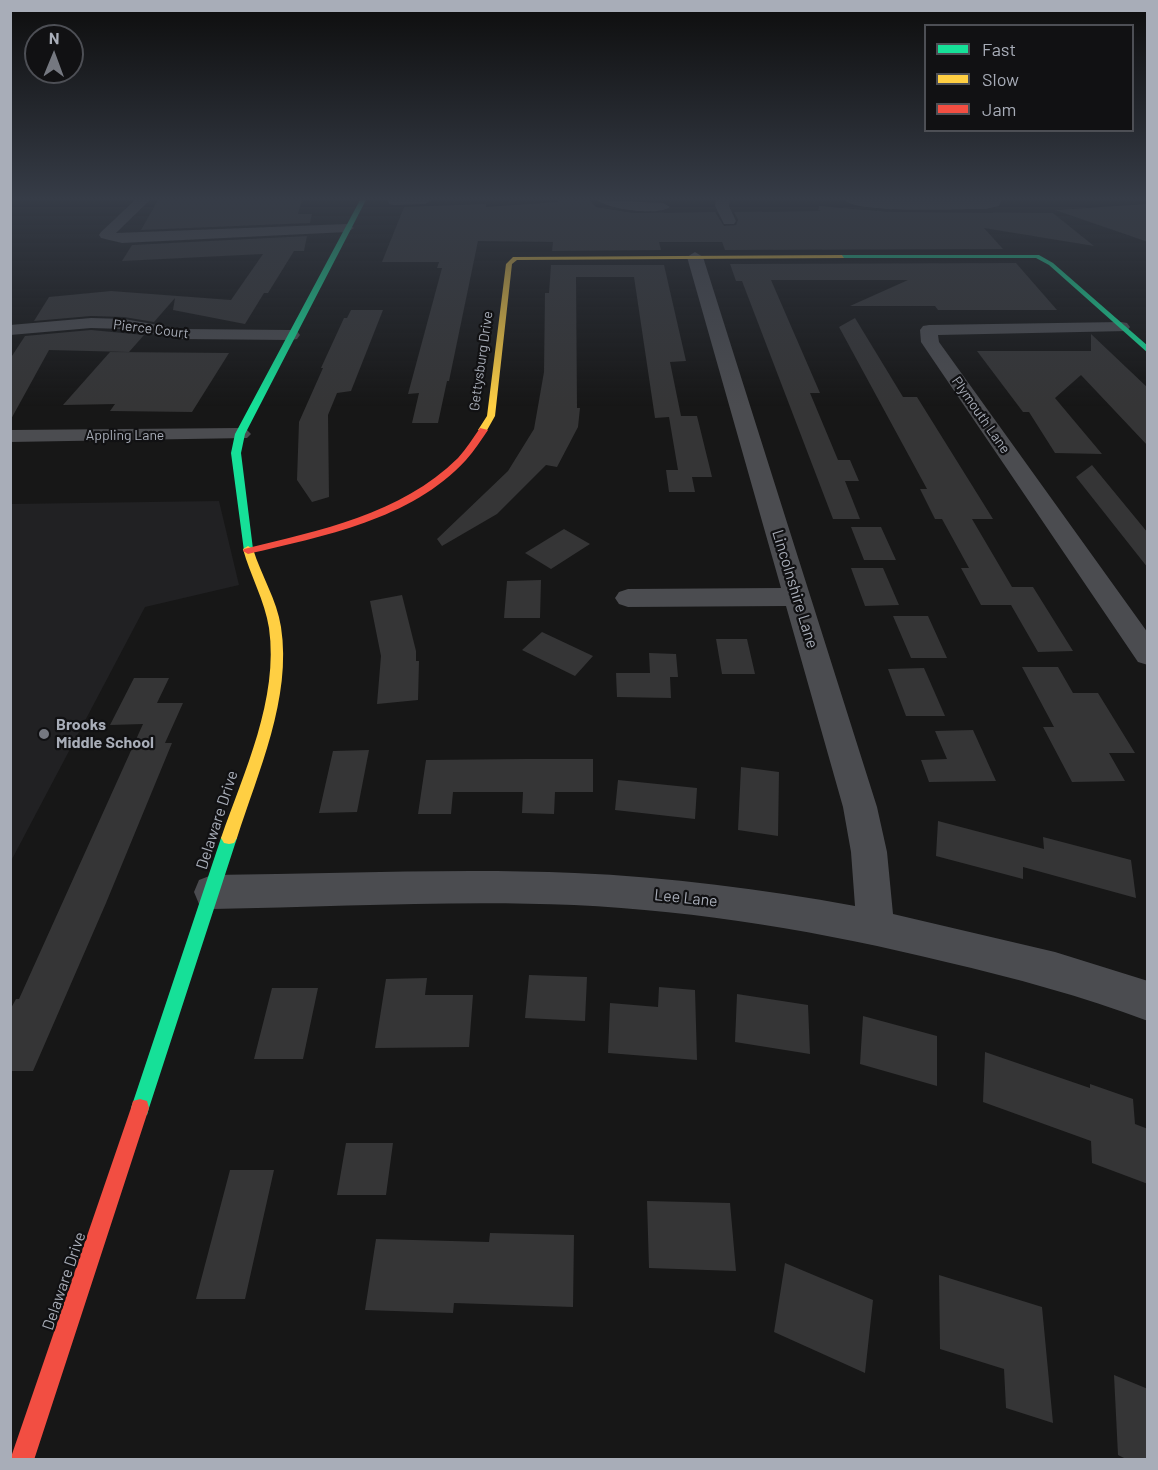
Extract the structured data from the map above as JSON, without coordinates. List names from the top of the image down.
{
  "streets": {
    "street": [
      "Pierce Court",
      "Gettysburg Drive",
      "Plymouth Lane",
      "Appling Lane",
      "Lincolnshire Lane",
      "Delaware Drive",
      "Lee Lane"
    ]
  },
  "crossings": [
    ["Pierce Court", "Delaware Drive"],
    ["Gettysburg Drive", "Plymouth Lane"],
    ["Gettysburg Drive", "Delaware Drive"],
    ["Appling Lane", "Delaware Drive"],
    ["Lincolnshire Lane", "Lee Lane"],
    ["Delaware Drive", "Lee Lane"]
  ],
  "places": ["Brooks Middle School"],
  "legend": ["Fast", "Slow", "Jam"],
  "north": "top"
}
